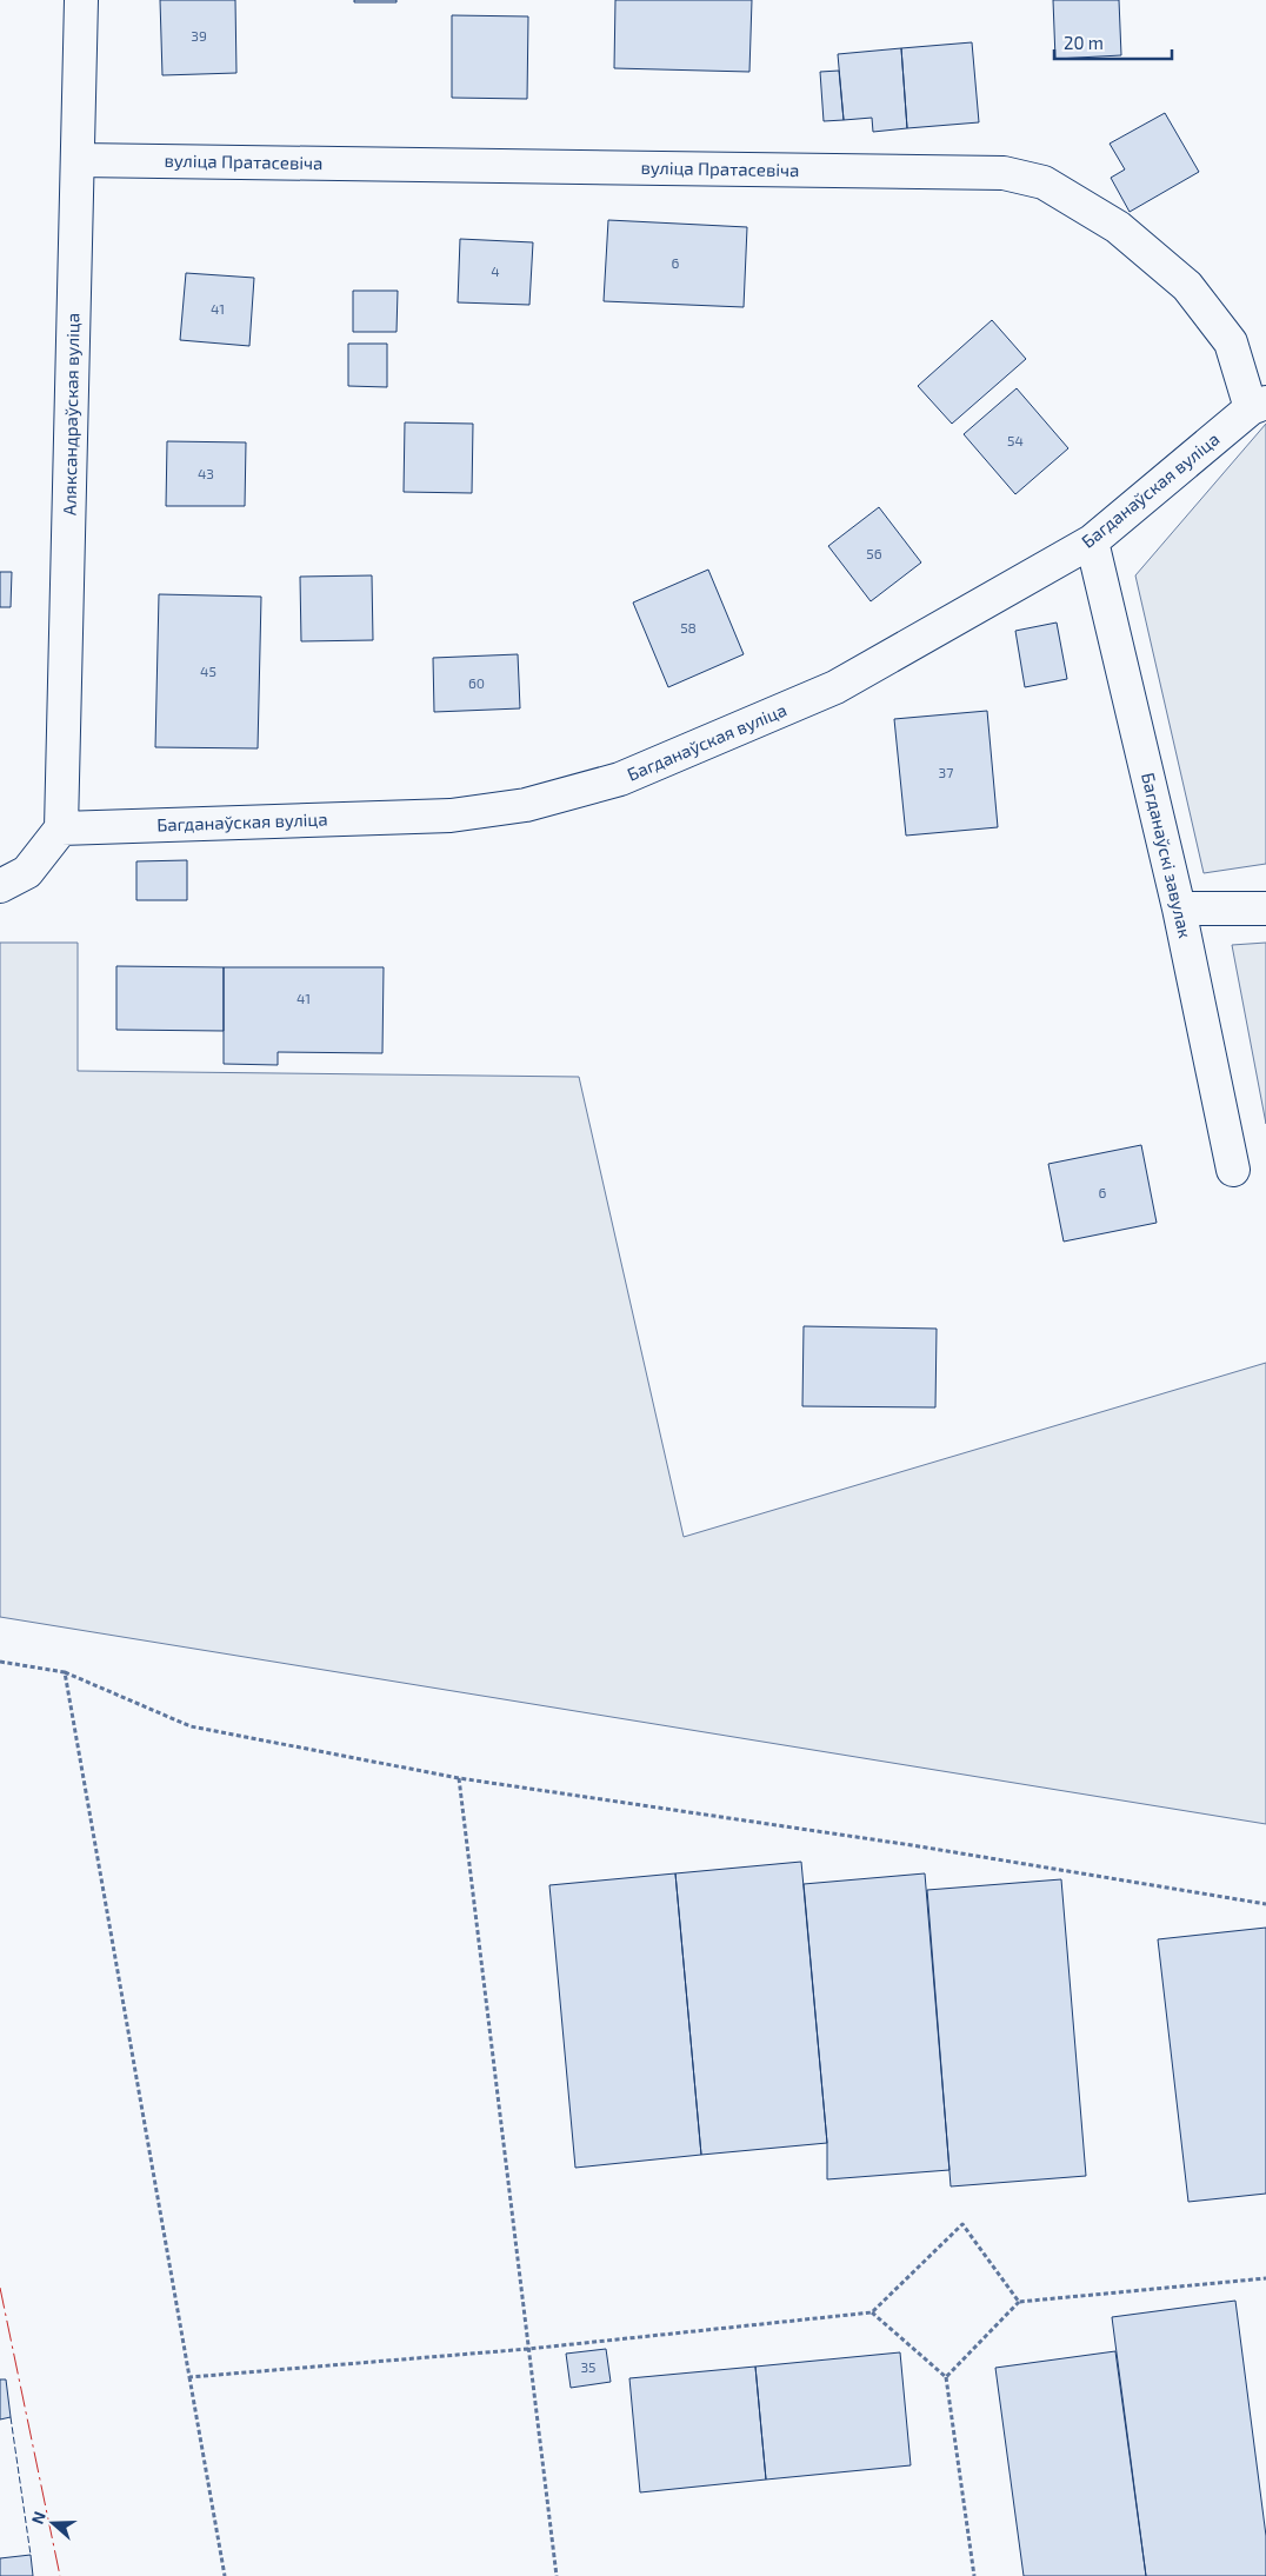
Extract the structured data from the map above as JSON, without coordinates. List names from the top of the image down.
{
  "streets": {
    "street": [
      "вуліца Пратасевіча",
      "Аляксандраўская вуліца",
      "Багданаўская вуліца",
      "Багданаўскі завулак"
    ]
  },
  "crossings": [
    ["вуліца Пратасевіча", "Аляксандраўская вуліца"],
    ["вуліца Пратасевіча", "Багданаўская вуліца"],
    ["Аляксандраўская вуліца", "Багданаўская вуліца"],
    ["Багданаўская вуліца", "Багданаўскі завулак"]
  ],
  "house_numbers": [
    "39",
    "6",
    "4",
    "41",
    "54",
    "43",
    "56",
    "58",
    "45",
    "60",
    "37",
    "41",
    "6",
    "35"
  ],
  "scale_bar": "20 m",
  "north": "left"
}
